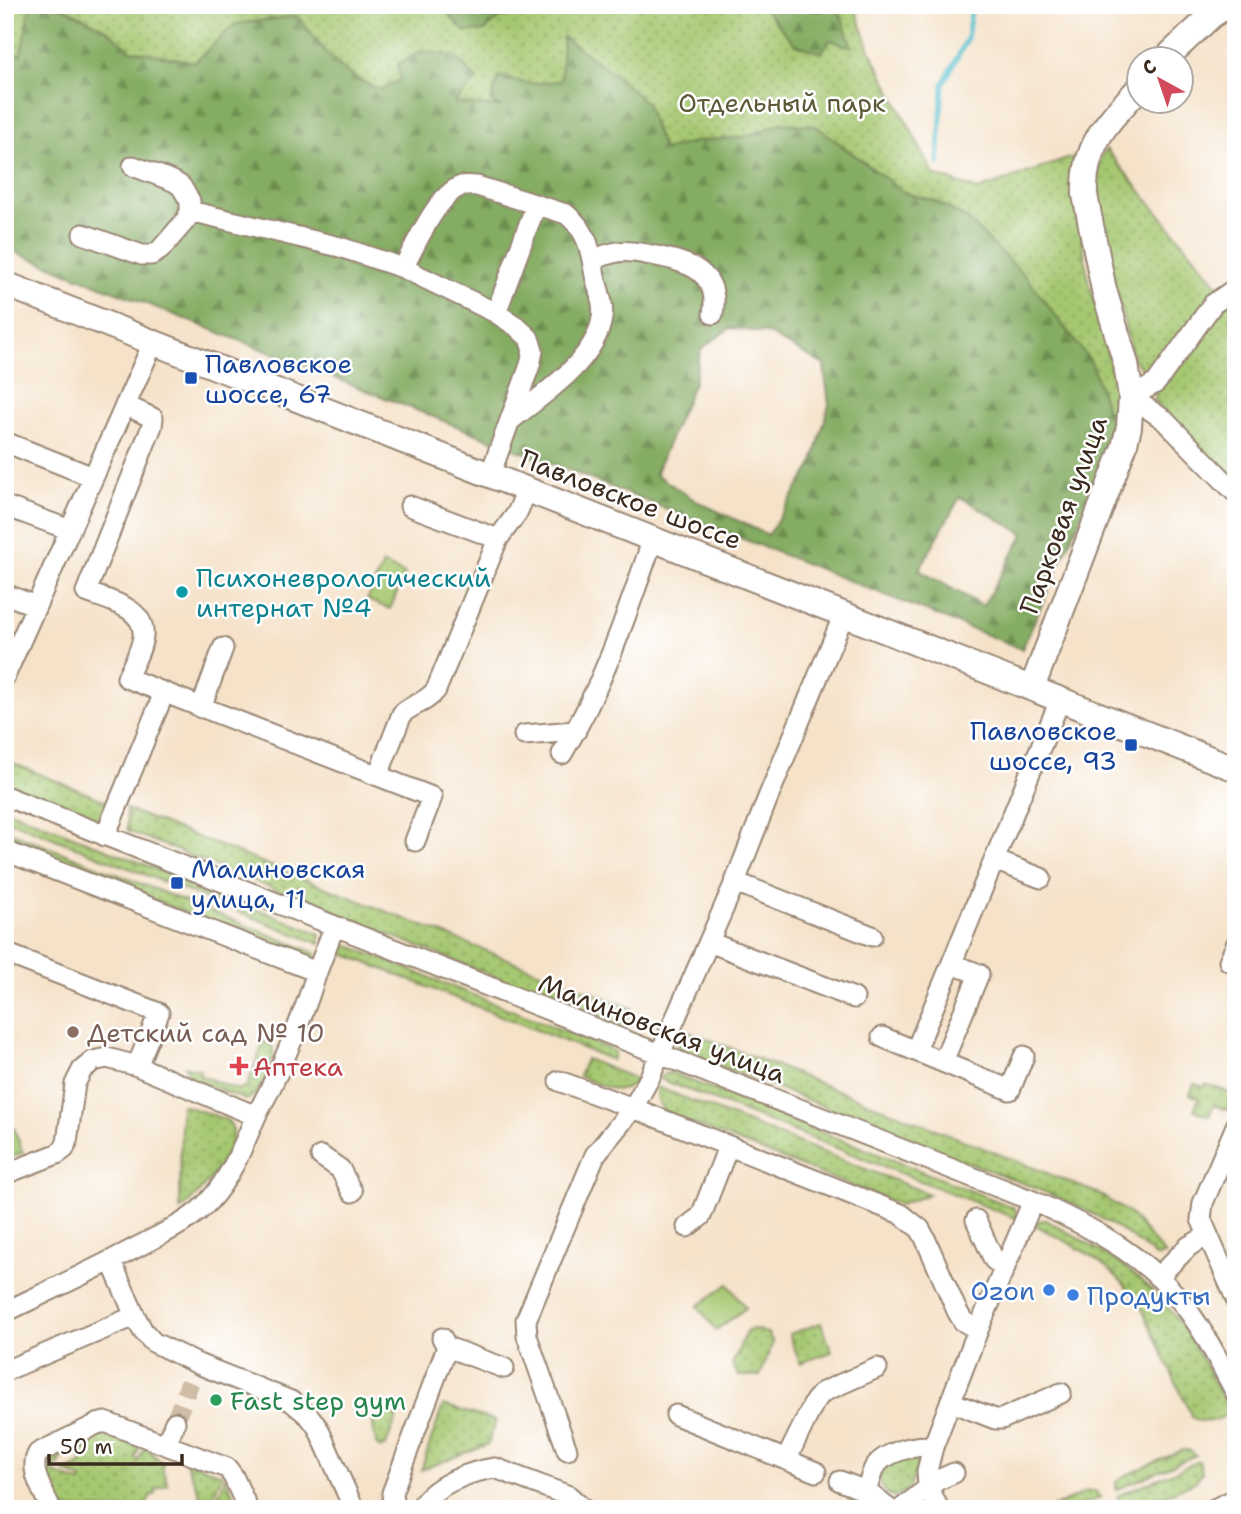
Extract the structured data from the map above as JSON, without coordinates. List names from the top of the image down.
{
  "streets": {
    "main road": ["Павловское шоссе", "Парковая улица"],
    "street": ["Малиновская улица"]
  },
  "crossings": [
    ["Павловское шоссе", "Парковая улица"]
  ],
  "parks": ["Отдельный парк"],
  "places": {
    "transit": ["Павловское шоссе, 67", "Павловское шоссе, 93", "Малиновская улица, 11"],
    "other": [
      "Психоневрологический интернат №4",
      "Детский сад № 10",
      "Ozon",
      "Продукты",
      "Fast step gym"
    ],
    "health": ["Аптека"]
  },
  "scale_bar": "50 m",
  "north": "top left"
}
